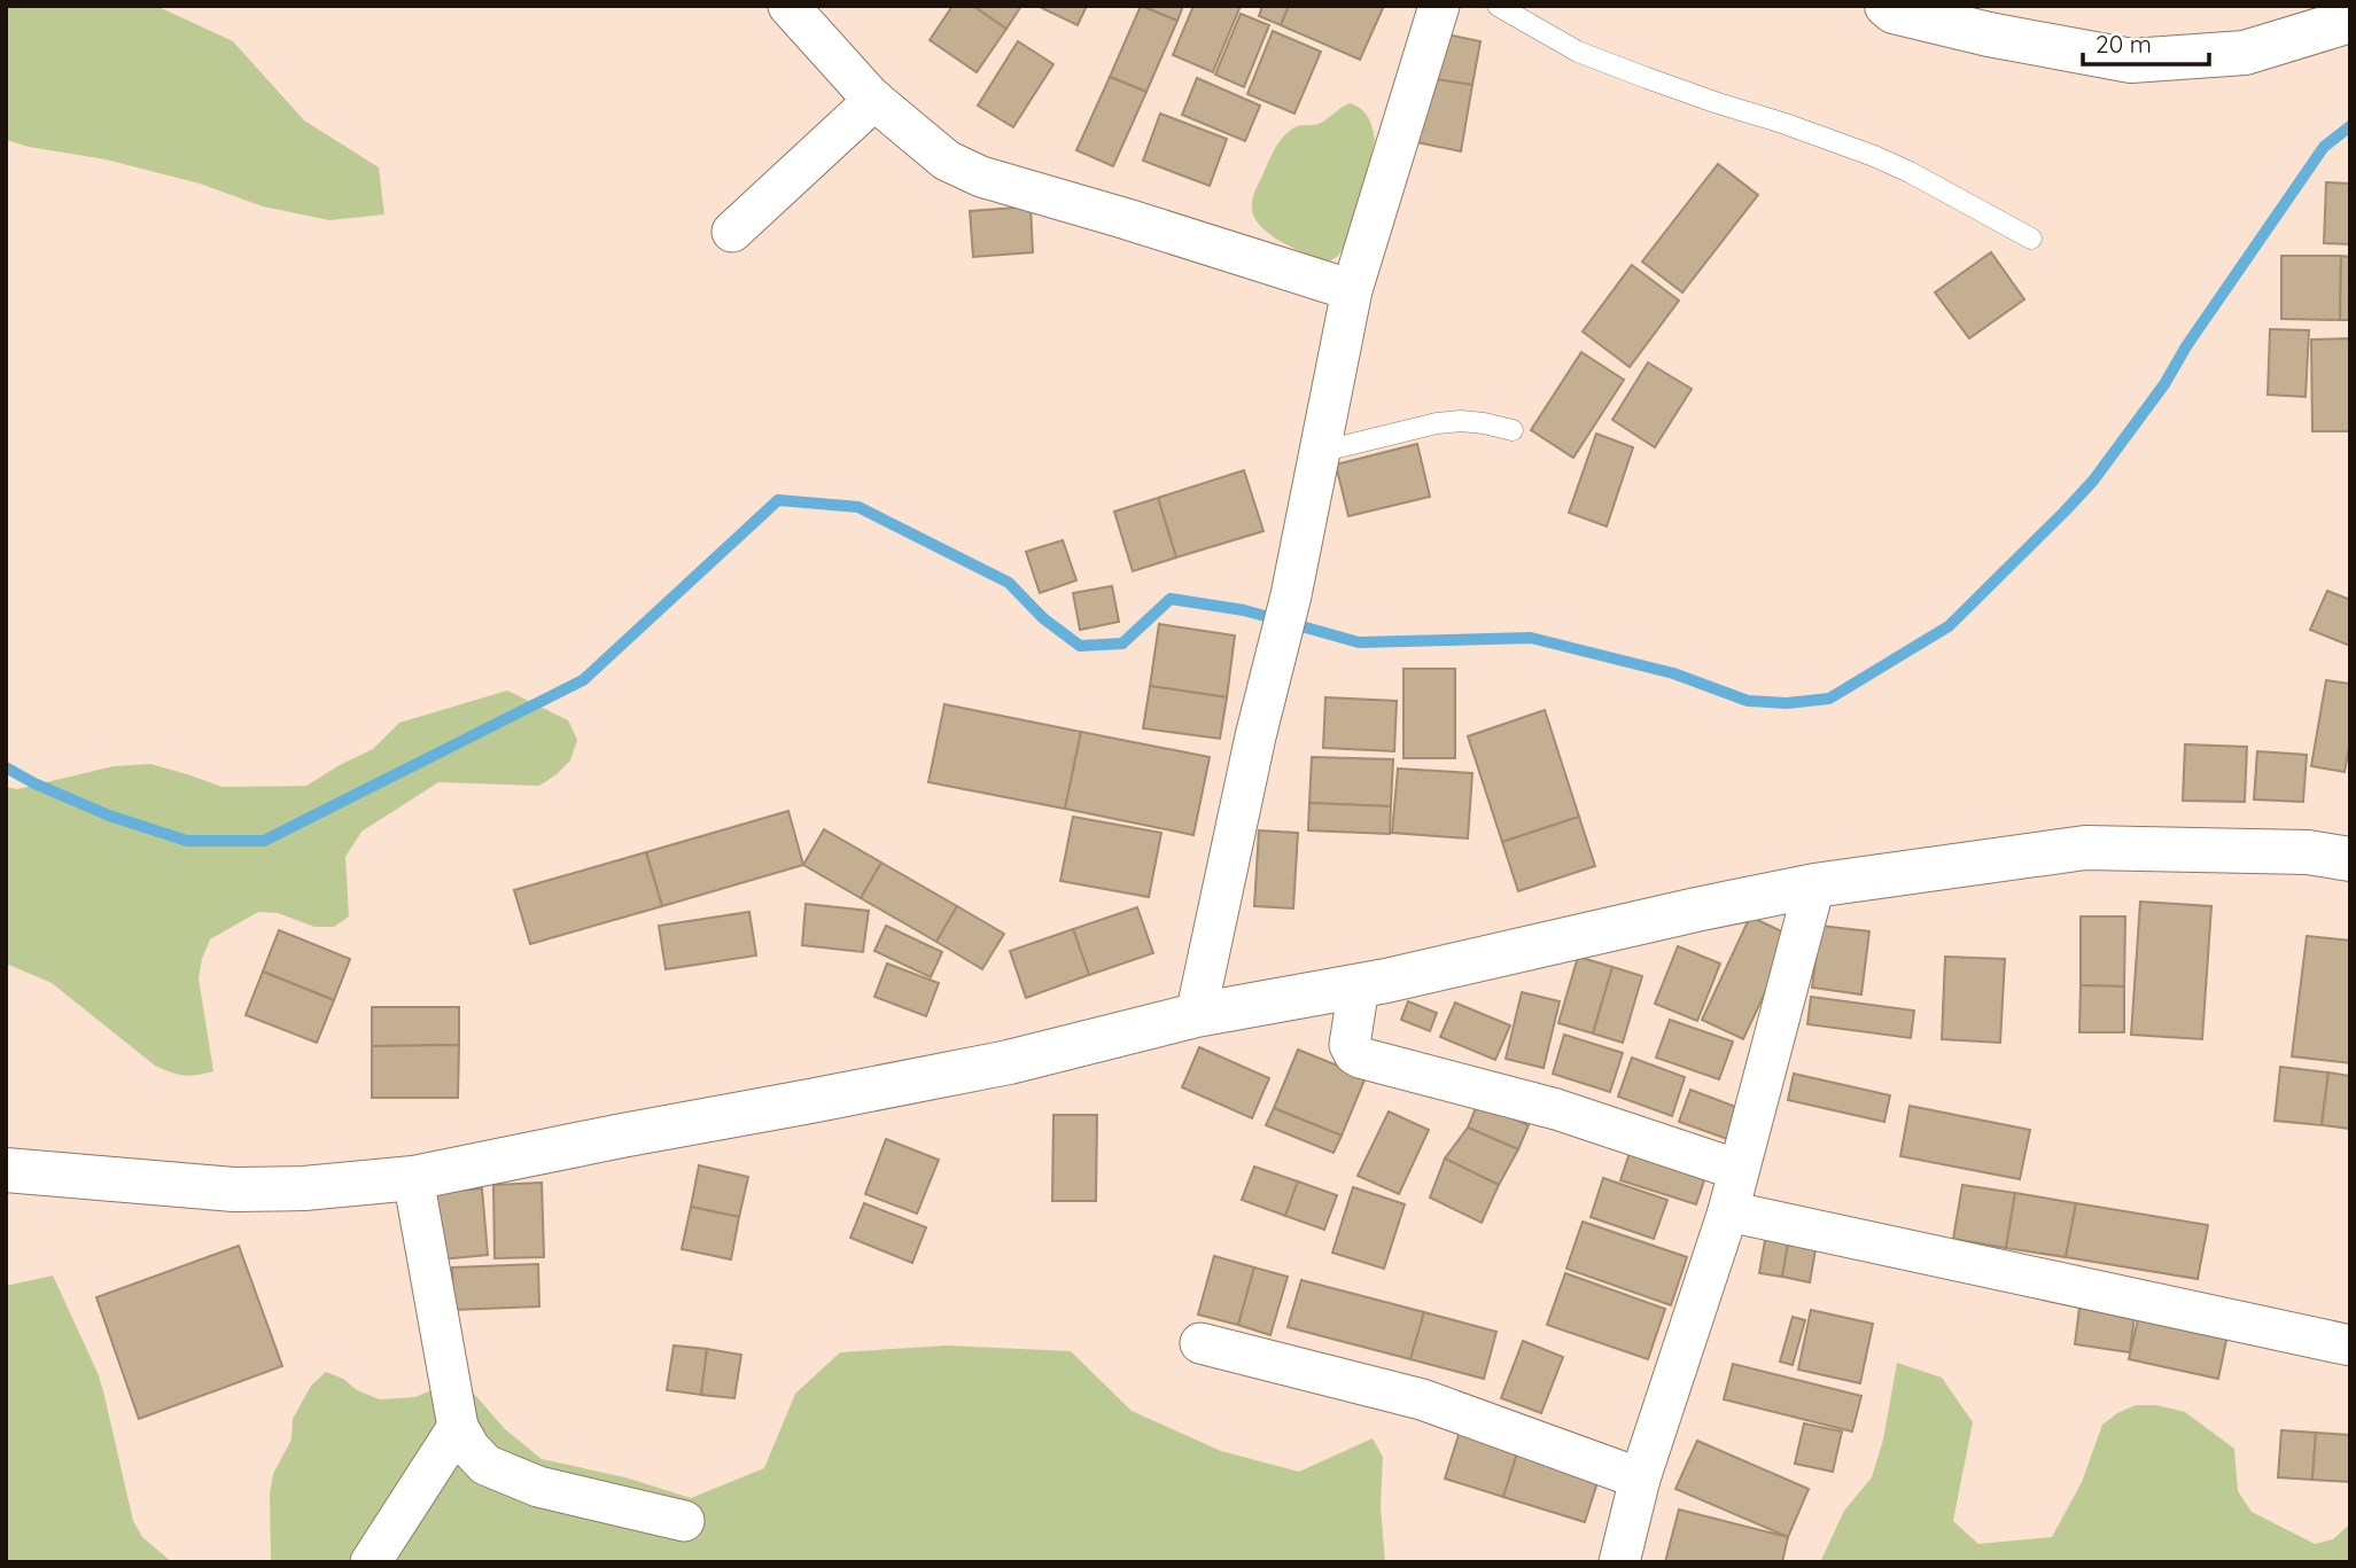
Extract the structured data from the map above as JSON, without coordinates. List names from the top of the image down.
{
  "scale_bar": "20 m"
}
